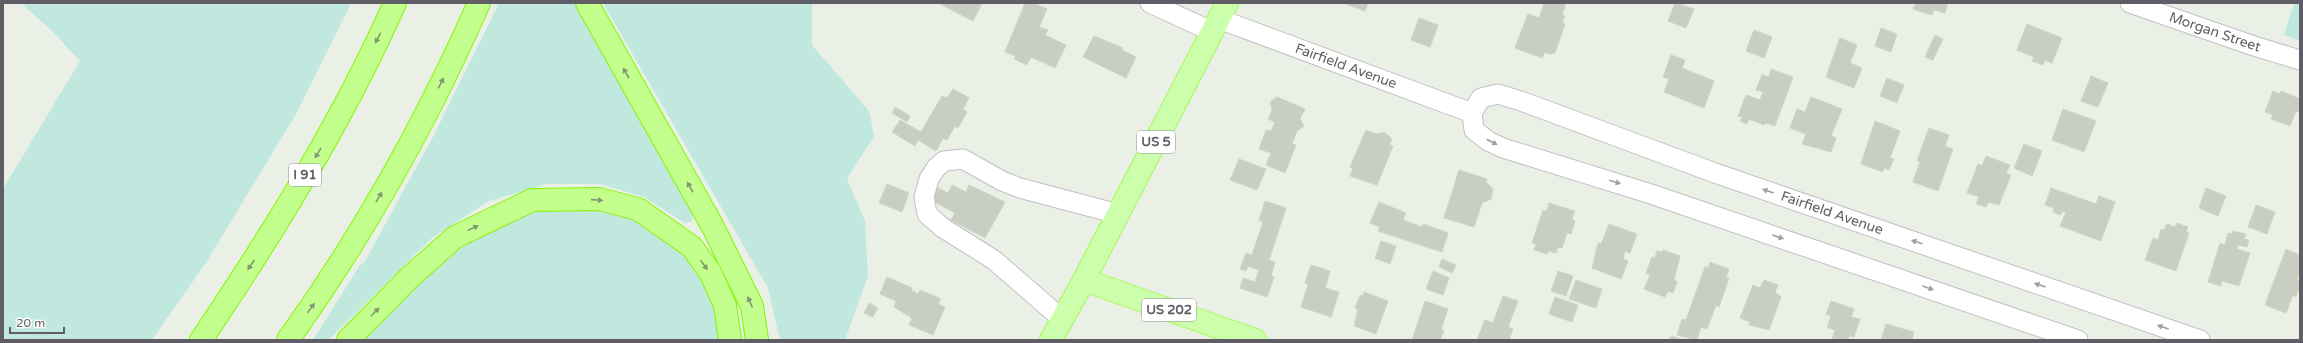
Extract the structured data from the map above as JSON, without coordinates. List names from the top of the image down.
{
  "streets": {
    "highway": ["I 91"],
    "main road": ["US 5", "US 202"],
    "street": ["Morgan Street", "Fairfield Avenue"]
  },
  "crossings": [
    ["Fairfield Avenue", "US 5"],
    ["US 5", "US 202"]
  ],
  "scale_bar": "20 m"
}
